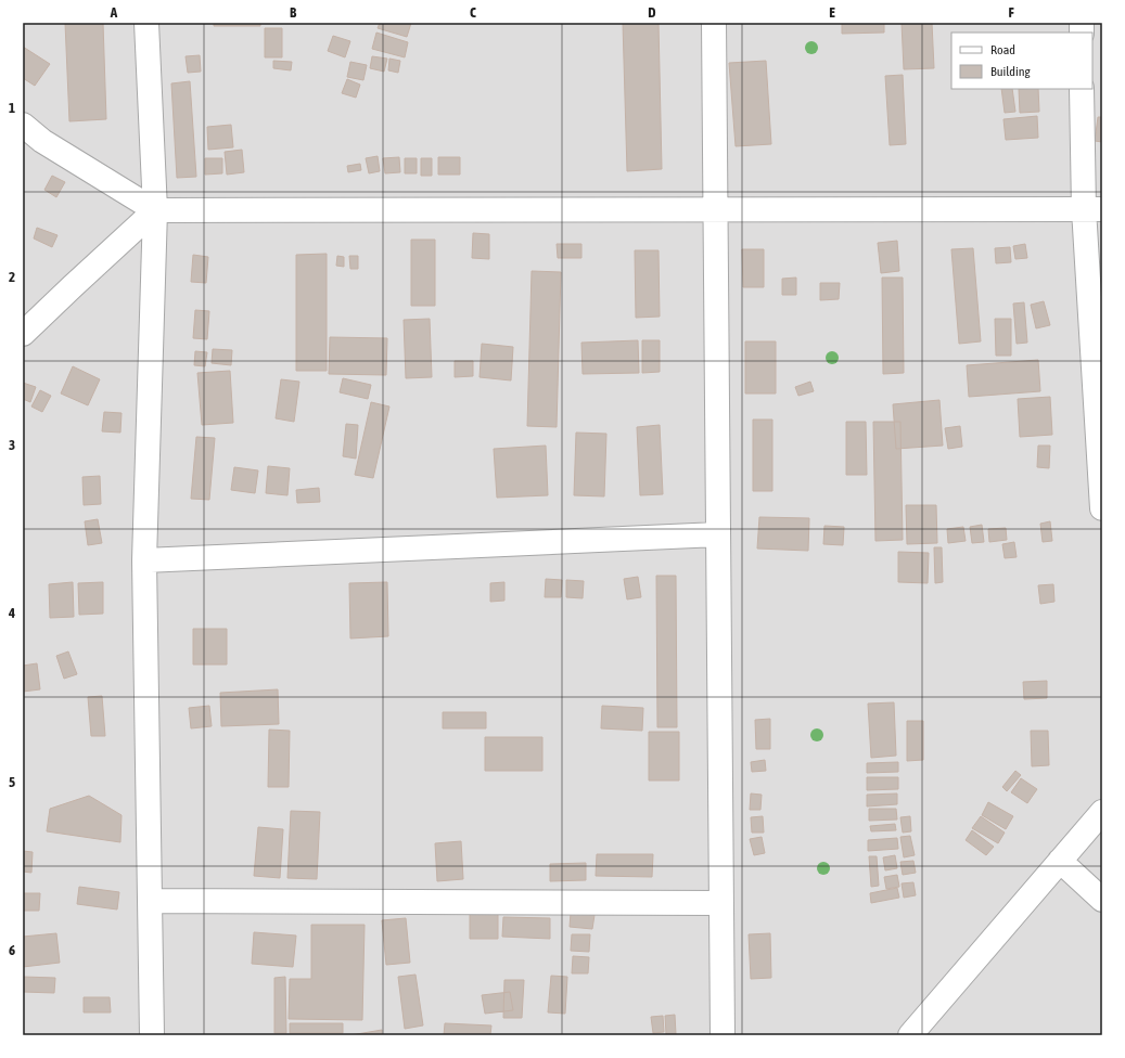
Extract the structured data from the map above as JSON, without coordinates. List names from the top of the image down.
{
  "legend": ["Road", "Building"],
  "grid": {
    "columns": [
      "A",
      "B",
      "C",
      "D",
      "E",
      "F"
    ],
    "rows": [
      "1",
      "2",
      "3",
      "4",
      "5",
      "6"
    ]
  }
}
